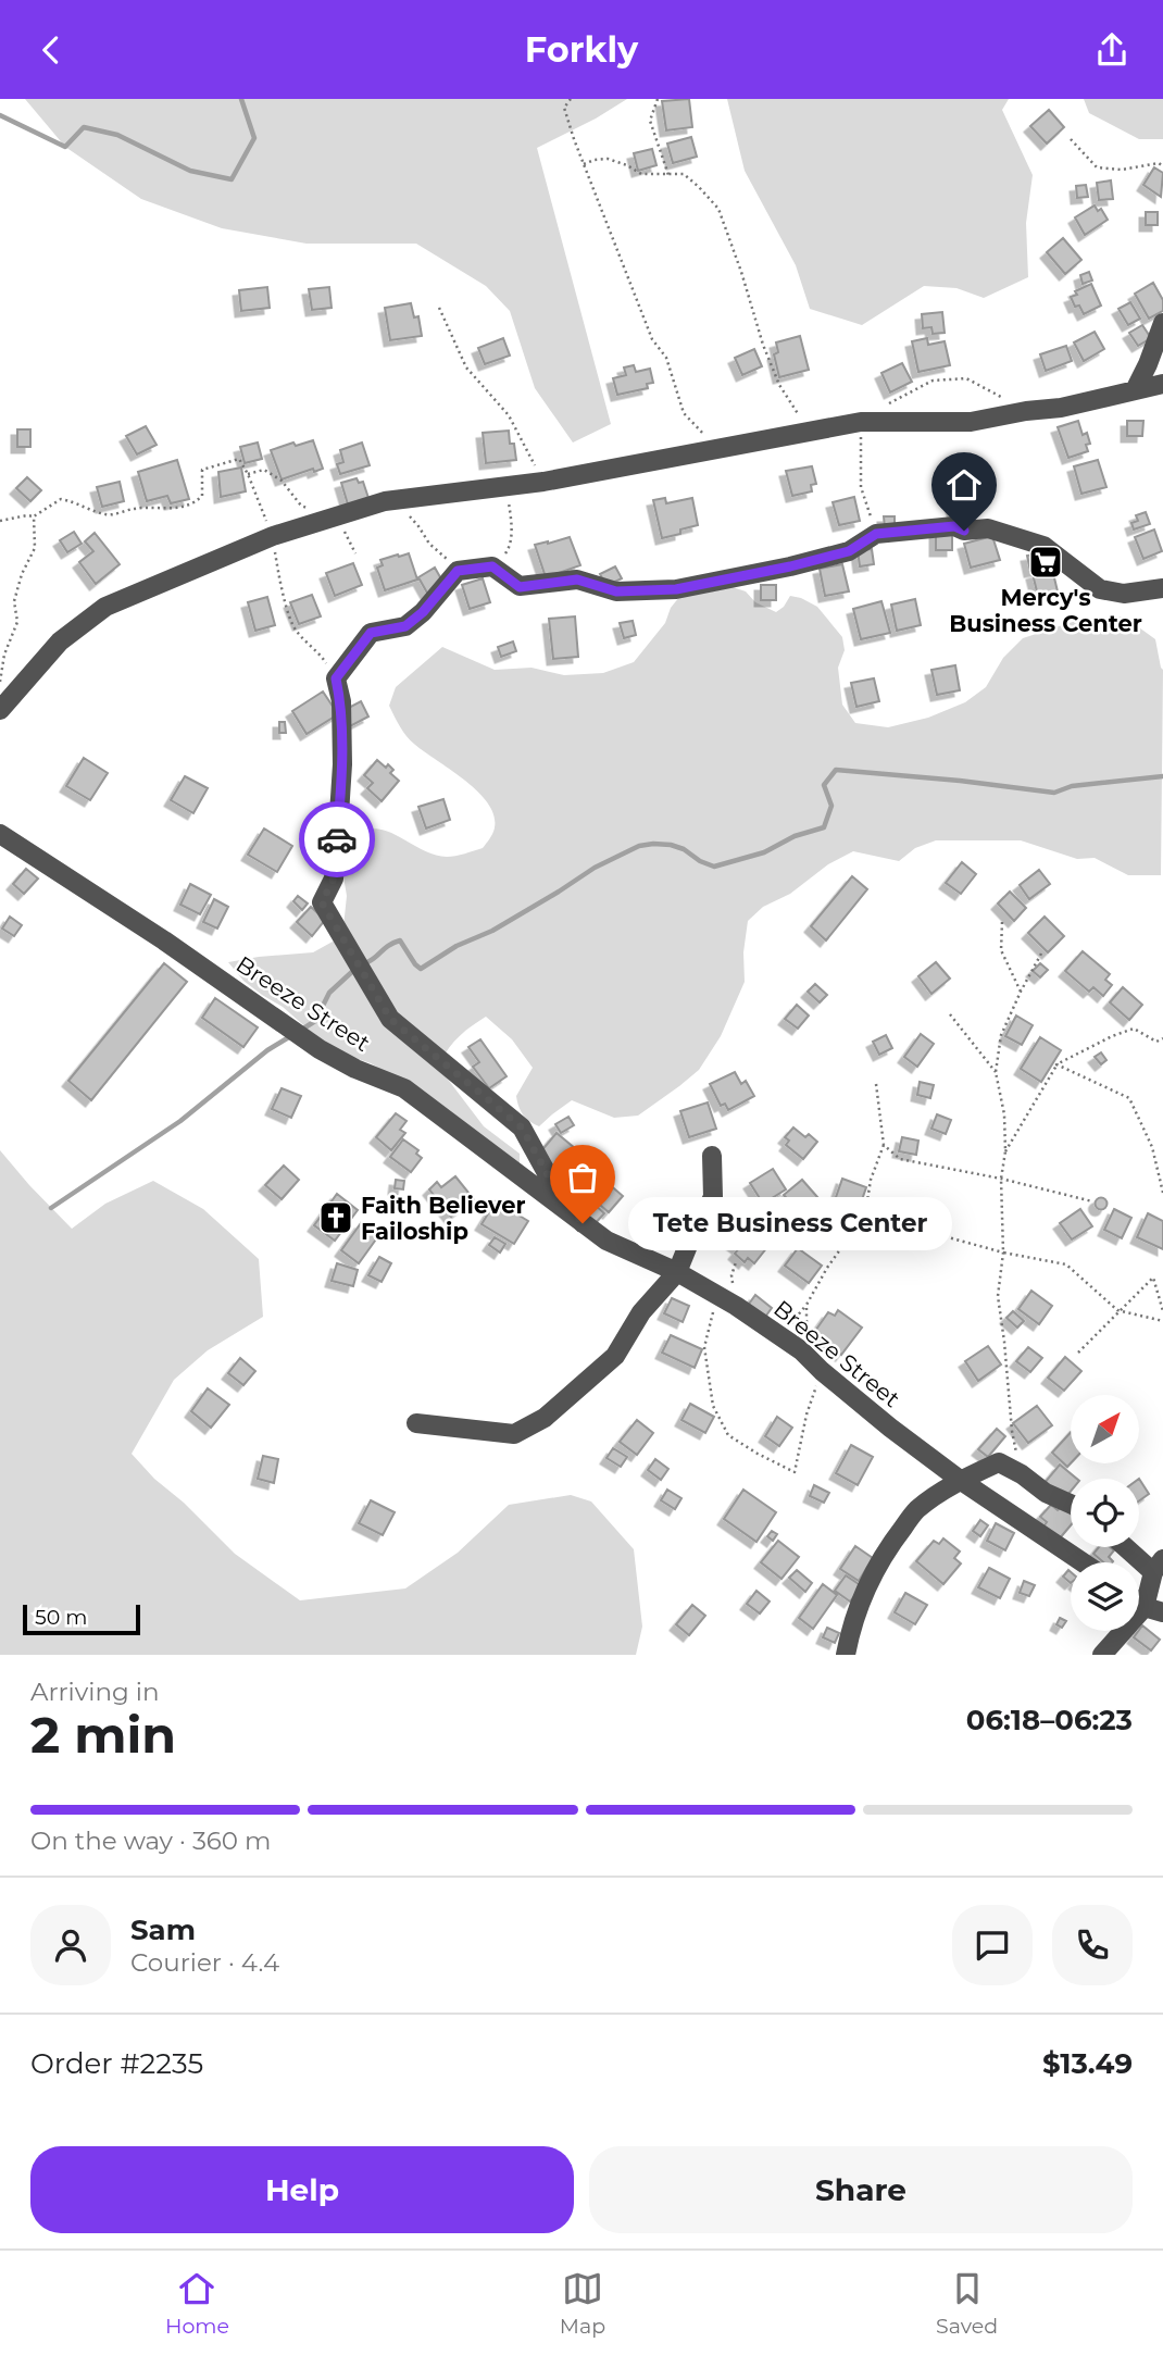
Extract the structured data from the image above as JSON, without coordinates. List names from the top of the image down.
{
  "streets": {
    "street": ["Breeze Street"]
  },
  "places": {
    "supermarket": ["Mercy's Business Center"],
    "church": ["Faith Believer Failoship"],
    "other": ["Tete Business Center"]
  },
  "scale_bar": "50 m",
  "north": "top right",
  "page": {
    "header": "Forkly",
    "bubble": "Tete Business Center",
    "scale": "50 m",
    "heading": ["2 min", "Arriving in", "06:18–06:23"],
    "panel": [
      "Sam",
      "Courier · 4.4",
      "Order #2235",
      "$13.49"
    ],
    "bar": "On the way · 360 m",
    "buttons": ["Help", "Share"],
    "tabs": ["Home", "Map", "Saved"]
  }
}
